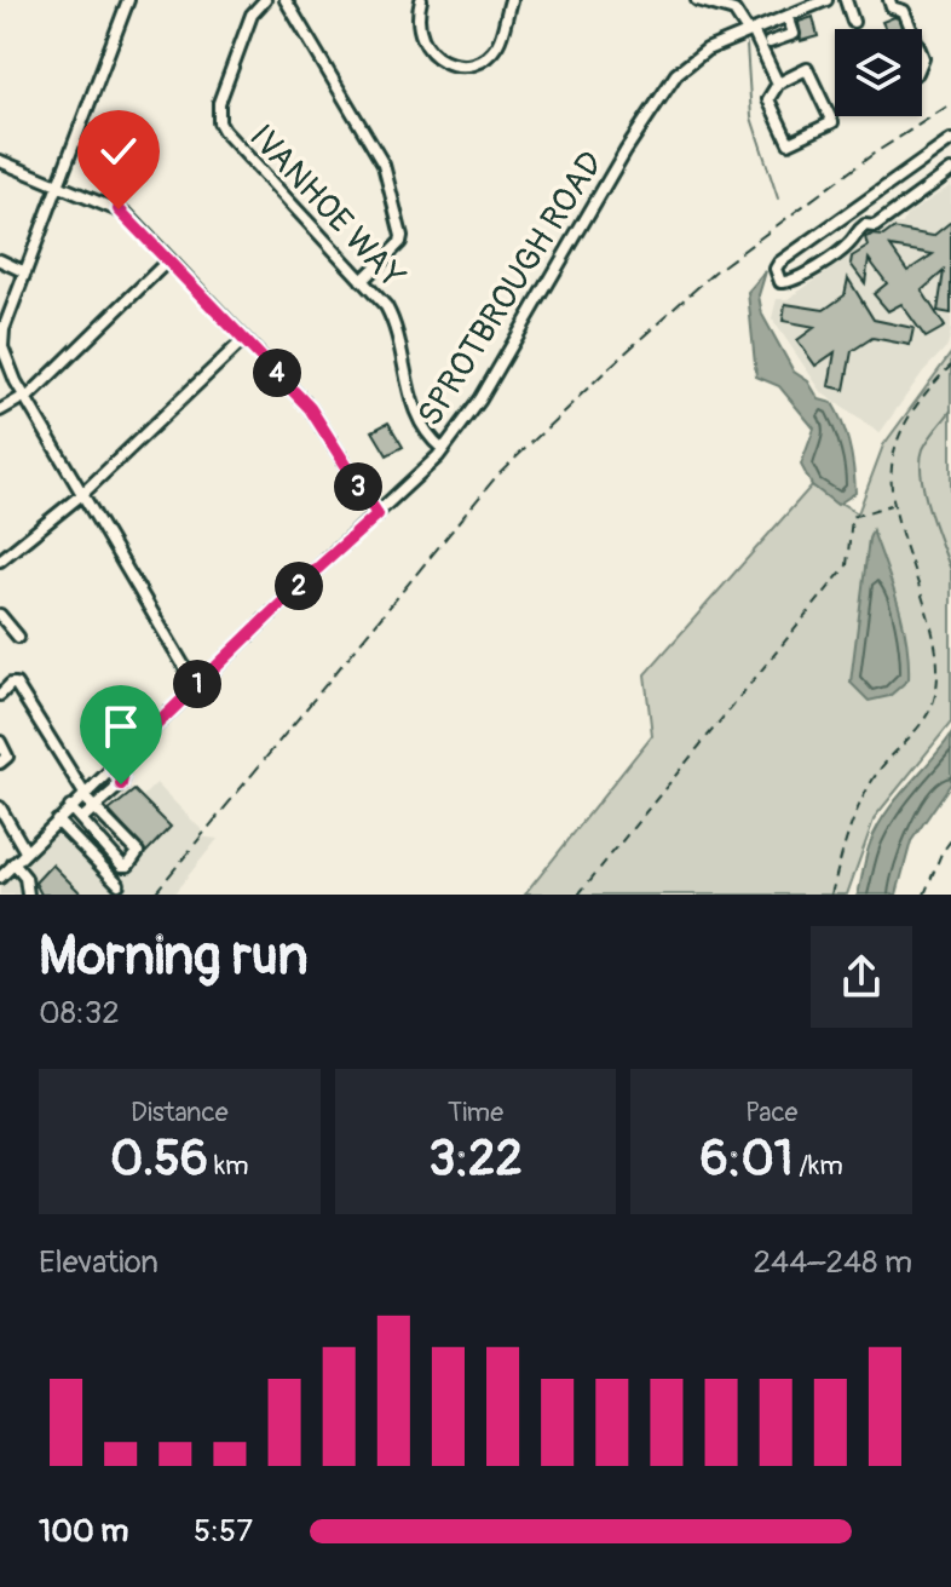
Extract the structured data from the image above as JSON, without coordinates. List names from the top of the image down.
{
  "streets": {
    "street": ["IVANHOE WAY", "SPROTBROUGH ROAD"]
  },
  "crossings": [
    ["IVANHOE WAY", "SPROTBROUGH ROAD"]
  ],
  "page": {
    "pins": [
      "4",
      "3",
      "2",
      "1"
    ],
    "heading": ["Morning run", "08:32"],
    "stats": [
      ["Distance", "0.56 km"],
      ["Time", "3:22"],
      ["Pace", "6:01 /km"]
    ],
    "chart": ["Elevation", "244–248 m"],
    "list": [
      {
        "name": "100 m",
        "note": "5:57"
      }
    ]
  }
}
